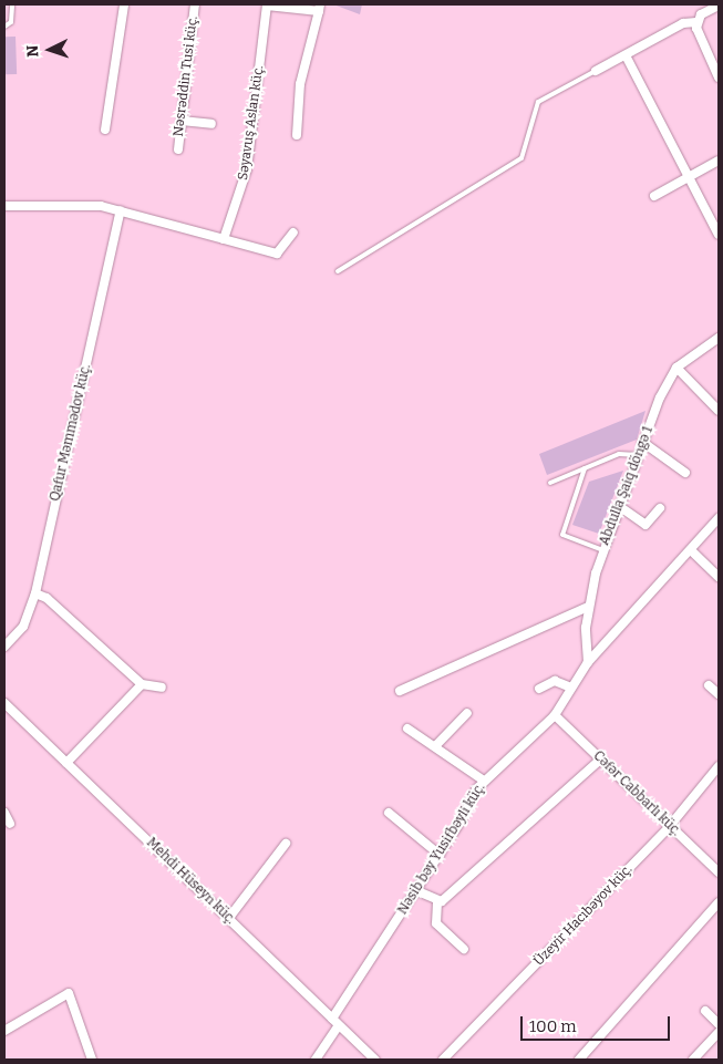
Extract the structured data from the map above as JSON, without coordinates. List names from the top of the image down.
{
  "streets": {
    "street": [
      "Nəsrəddin Tusi küç.",
      "Səyavuş Aslan küç.",
      "Qafur Məmmədov küç.",
      "Abdulla Şaiq döngə 1",
      "Cəfər Cabbarlı küç.",
      "Nəsib bəy Yusifbəyli küç.",
      "Mehdi Hüseyn küç.",
      "Üzeyir Hacıbəyov küç."
    ]
  },
  "crossings": [
    ["Abdulla Şaiq döngə 1", "Nəsib bəy Yusifbəyli küç."],
    ["Cəfər Cabbarlı küç.", "Nəsib bəy Yusifbəyli küç."],
    ["Cəfər Cabbarlı küç.", "Üzeyir Hacıbəyov küç."],
    ["Nəsib bəy Yusifbəyli küç.", "Mehdi Hüseyn küç."]
  ],
  "scale_bar": "100 m",
  "north": "left"
}
